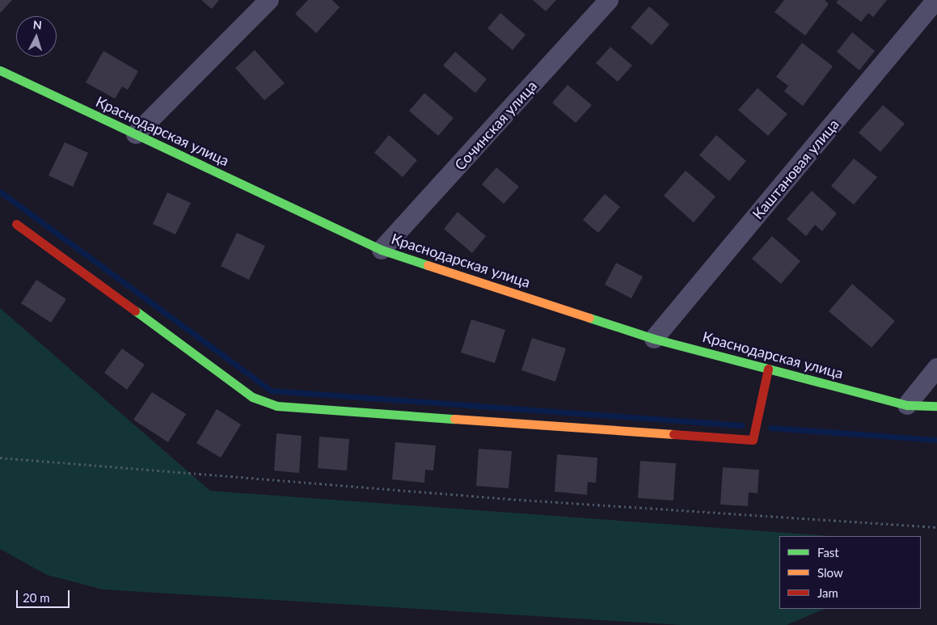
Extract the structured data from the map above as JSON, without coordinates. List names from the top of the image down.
{
  "streets": {
    "street": ["Сочинская улица", "Краснодарская улица", "Каштановая улица"]
  },
  "crossings": [
    ["Сочинская улица", "Краснодарская улица"],
    ["Краснодарская улица", "Каштановая улица"]
  ],
  "legend": ["Fast", "Slow", "Jam"],
  "scale_bar": "20 m",
  "north": "top"
}
